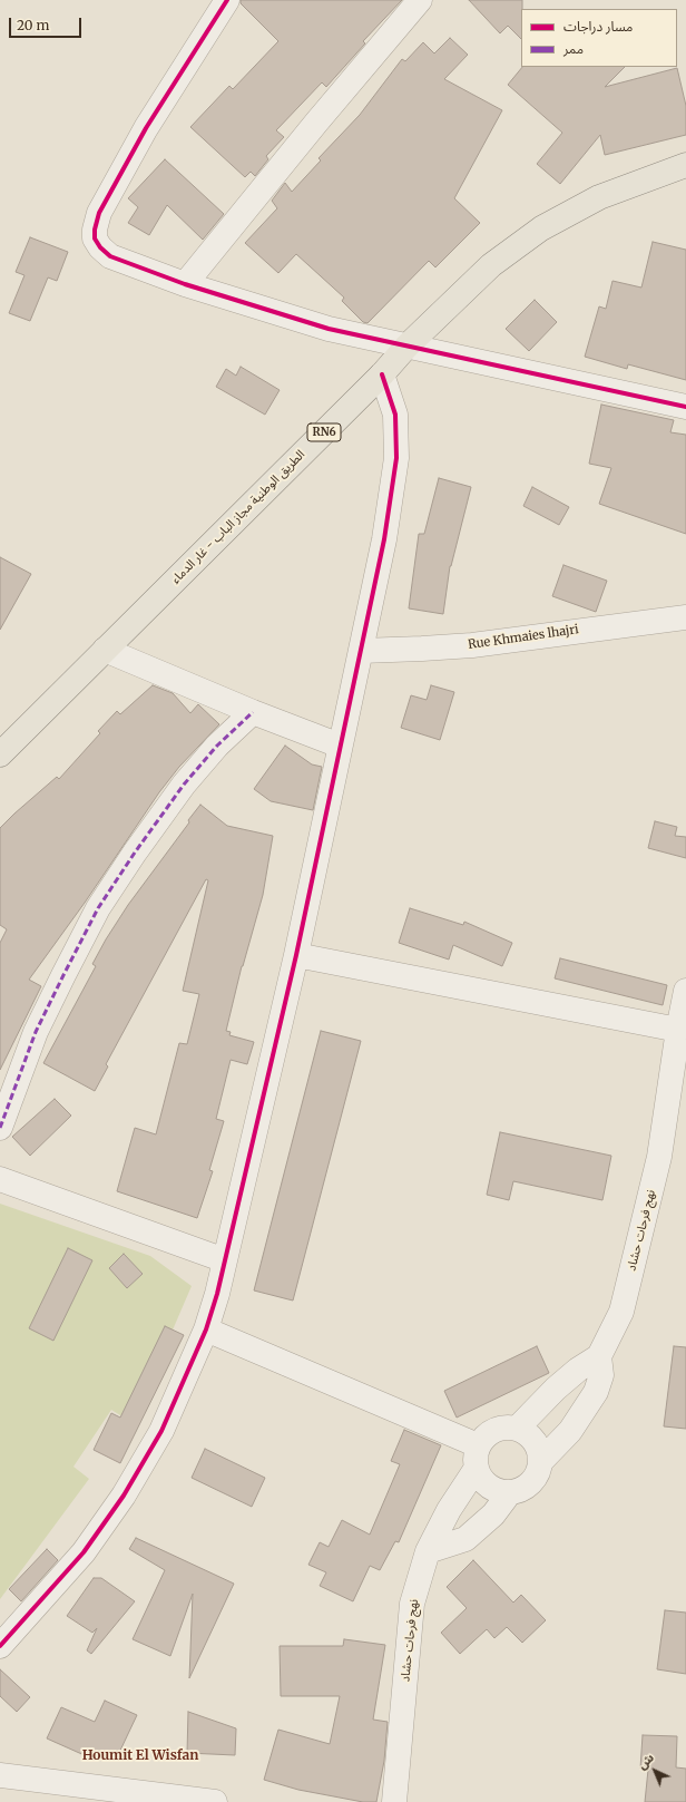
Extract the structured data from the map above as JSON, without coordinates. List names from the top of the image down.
{
  "streets": {
    "main road": ["RN6", "الطريق الوطنية مجاز الباب - غار الدماء"],
    "street": ["Rue Khmaies lhajri", "نهج فرحات حشاد"]
  },
  "districts": ["Houmit El Wisfan"],
  "legend": ["مسار دراجات", "ممر"],
  "scale_bar": "20 m",
  "north": "top left"
}
